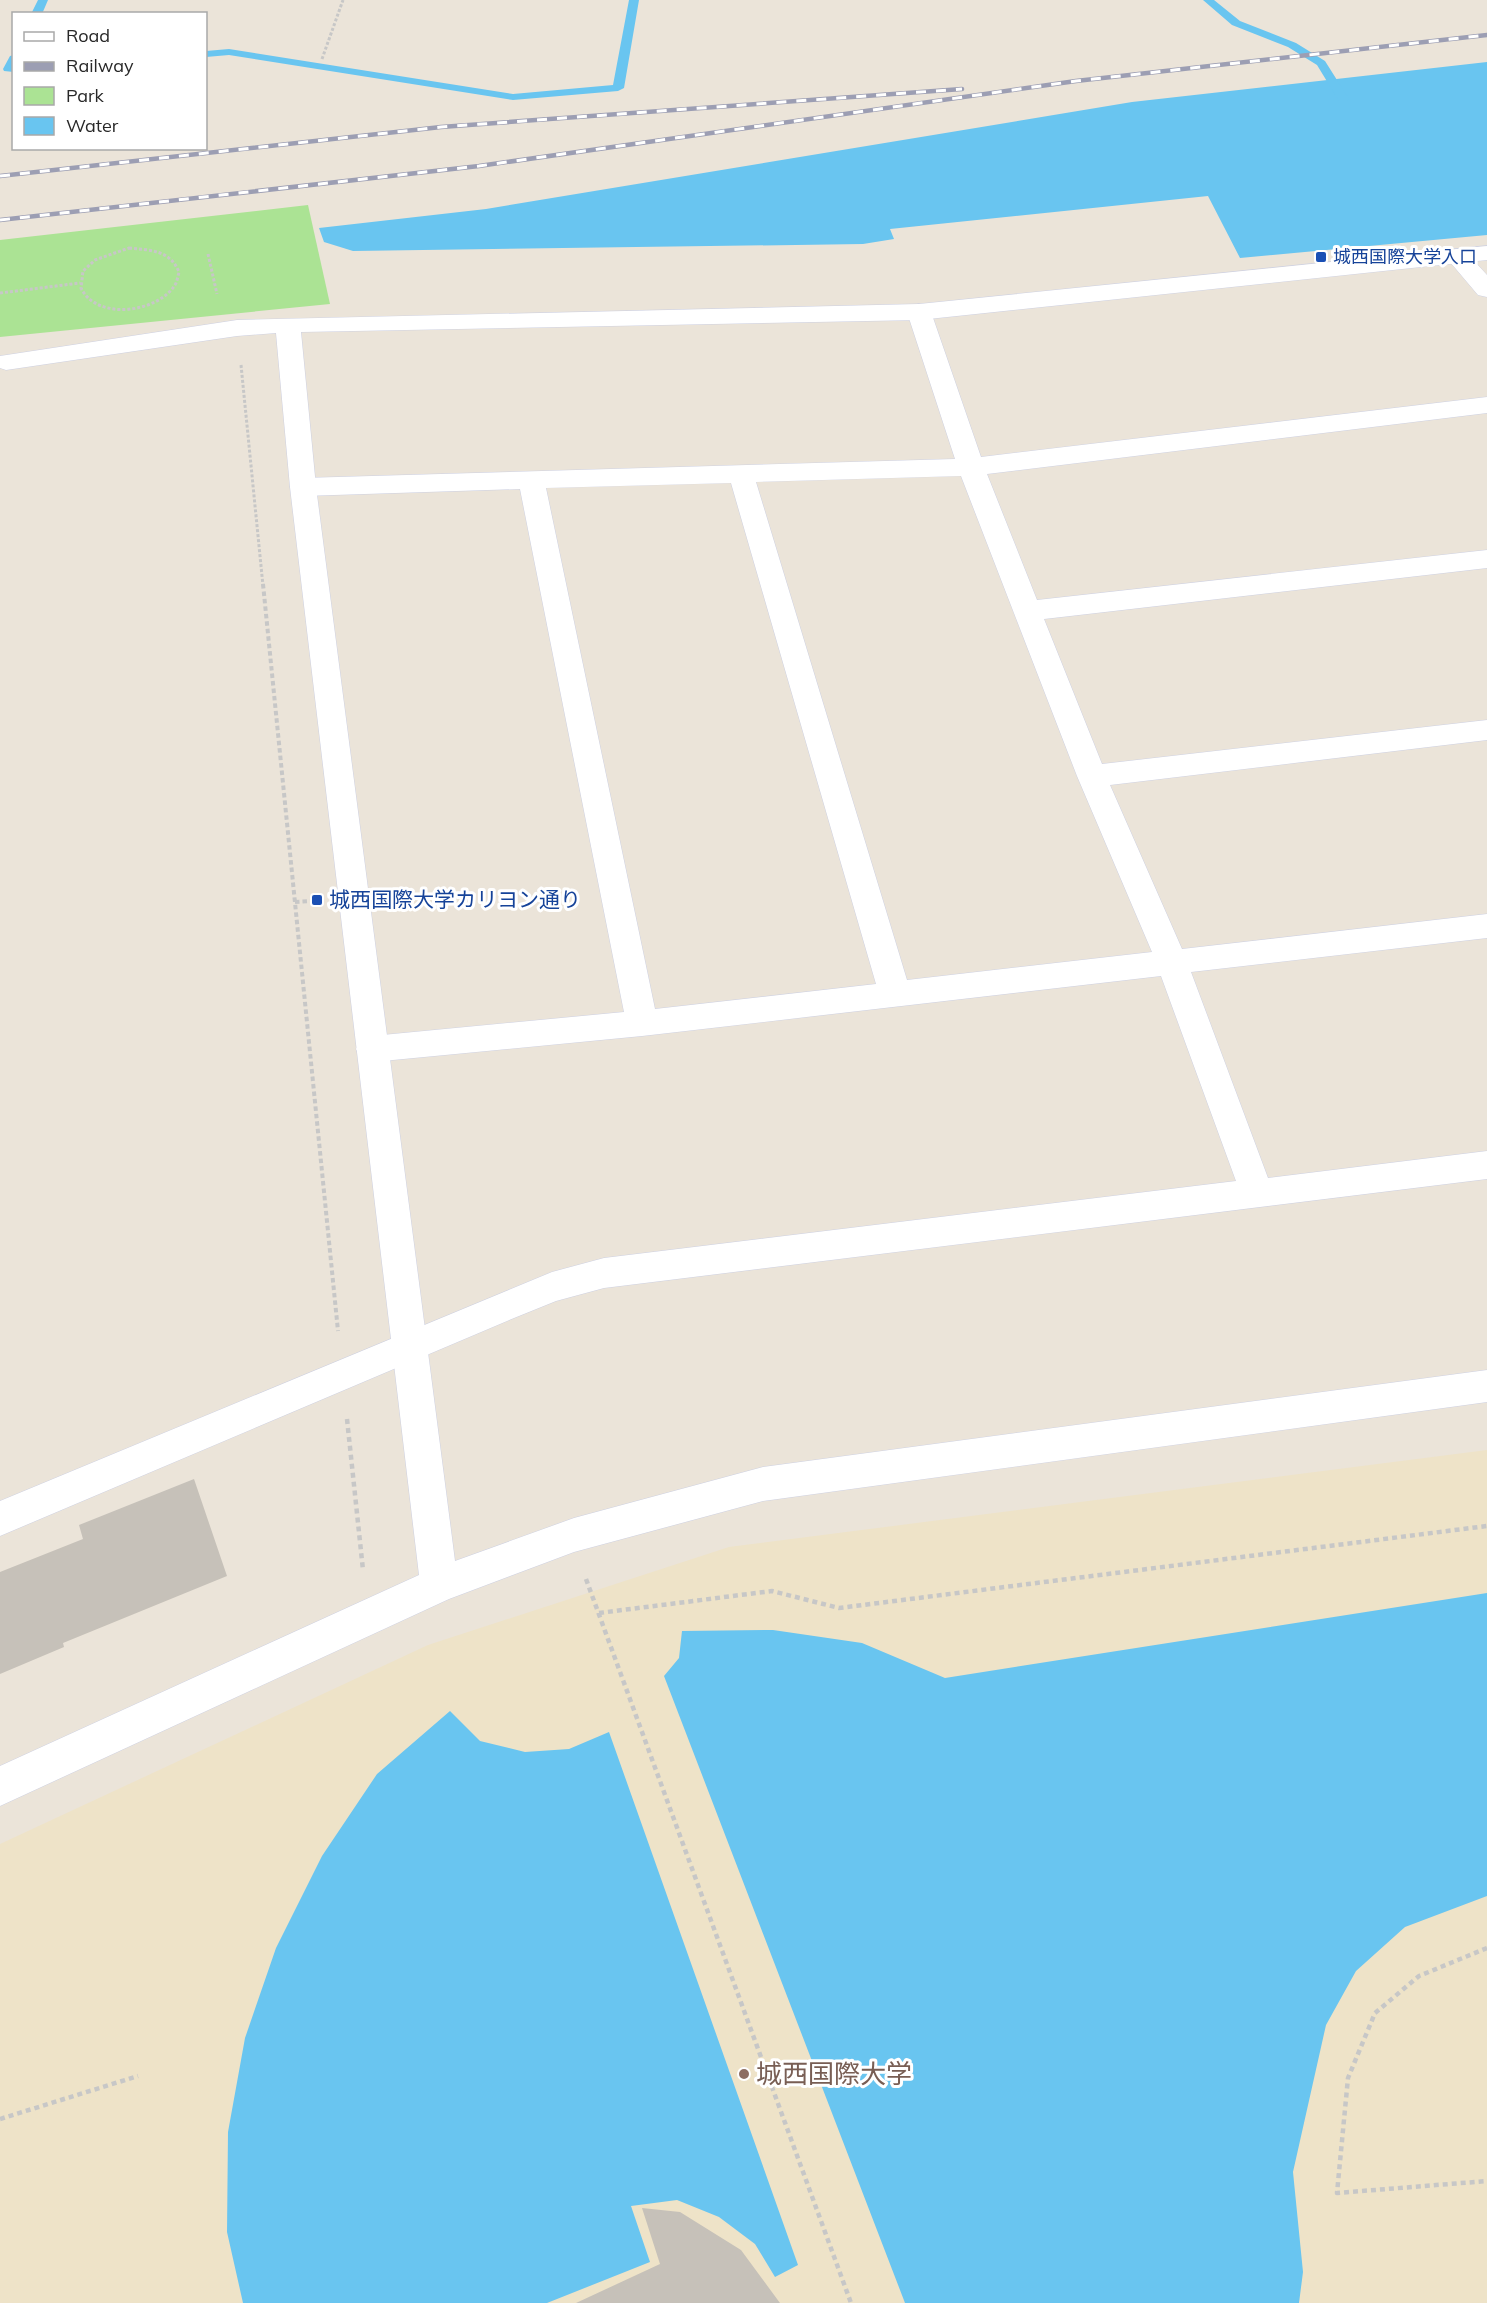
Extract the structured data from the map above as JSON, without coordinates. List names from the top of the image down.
{
  "places": {
    "transit": ["城西国際大学入口", "城西国際大学カリヨン通り"],
    "other": ["城西国際大学"]
  },
  "legend": [
    "Road",
    "Railway",
    "Park",
    "Water"
  ]
}
